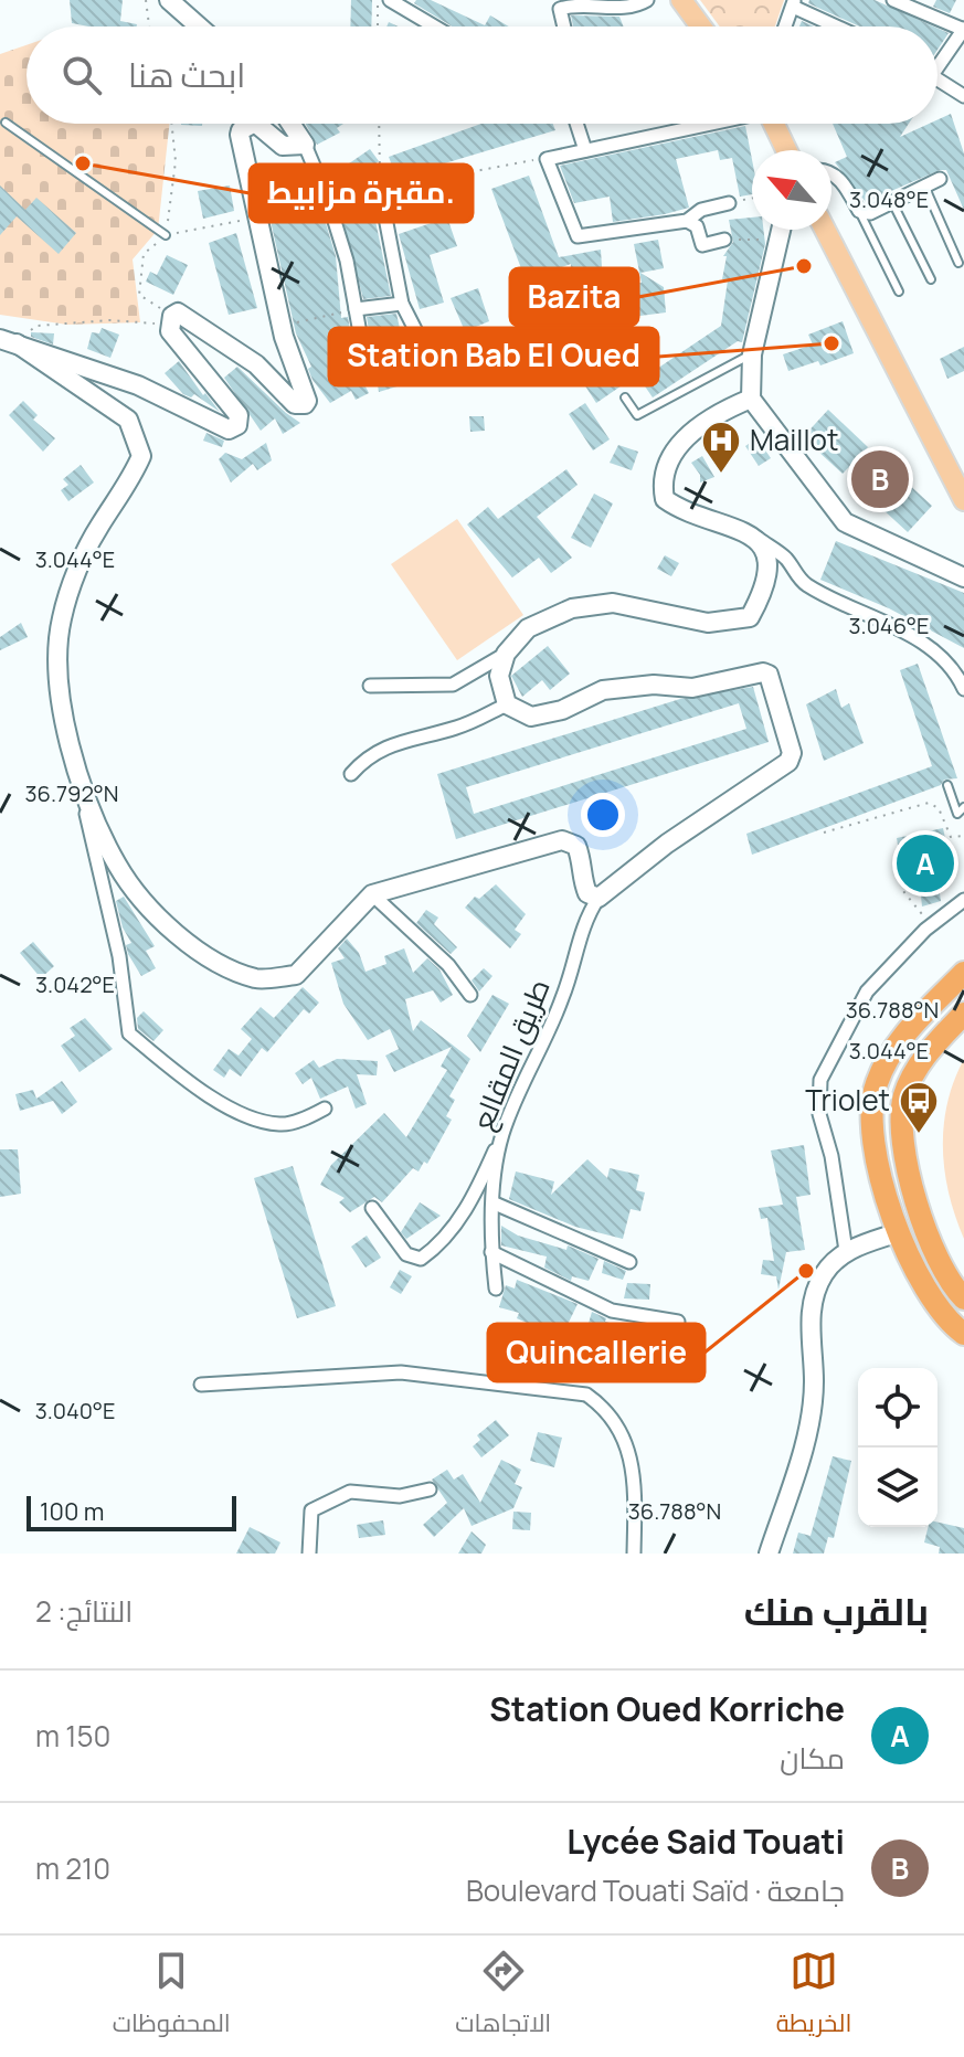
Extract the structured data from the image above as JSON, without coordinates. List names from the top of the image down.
{
  "streets": {
    "street": ["طريق المقالع"]
  },
  "places": {
    "other": [
      "مقبرة مزابيط.",
      "Bazita",
      "Station Bab El Oued",
      "Quincallerie"
    ],
    "hospital": ["Maillot"],
    "bus stop": ["Triolet"]
  },
  "scale_bar": "100 m",
  "north": "top left",
  "page": {
    "search": "ابحث هنا",
    "pins": ["B", "A"],
    "scale": "100 m",
    "heading": ["بالقرب منك", "النتائج: 2"],
    "list": [
      {
        "mark": "A",
        "name": "Station Oued Korriche",
        "note": "مكان",
        "value": "150 m"
      },
      {
        "mark": "B",
        "name": "Lycée Said Touati",
        "note": "جامعة · Boulevard Touati Saïd",
        "value": "210 m"
      }
    ],
    "nav": ["الخريطة", "الاتجاهات", "المحفوظات"]
  },
  "coordinates": [
    "3.048°E",
    "3.044°E",
    "3.046°E",
    "36.792°N",
    "3.042°E",
    "36.788°N",
    "3.040°E"
  ]
}
